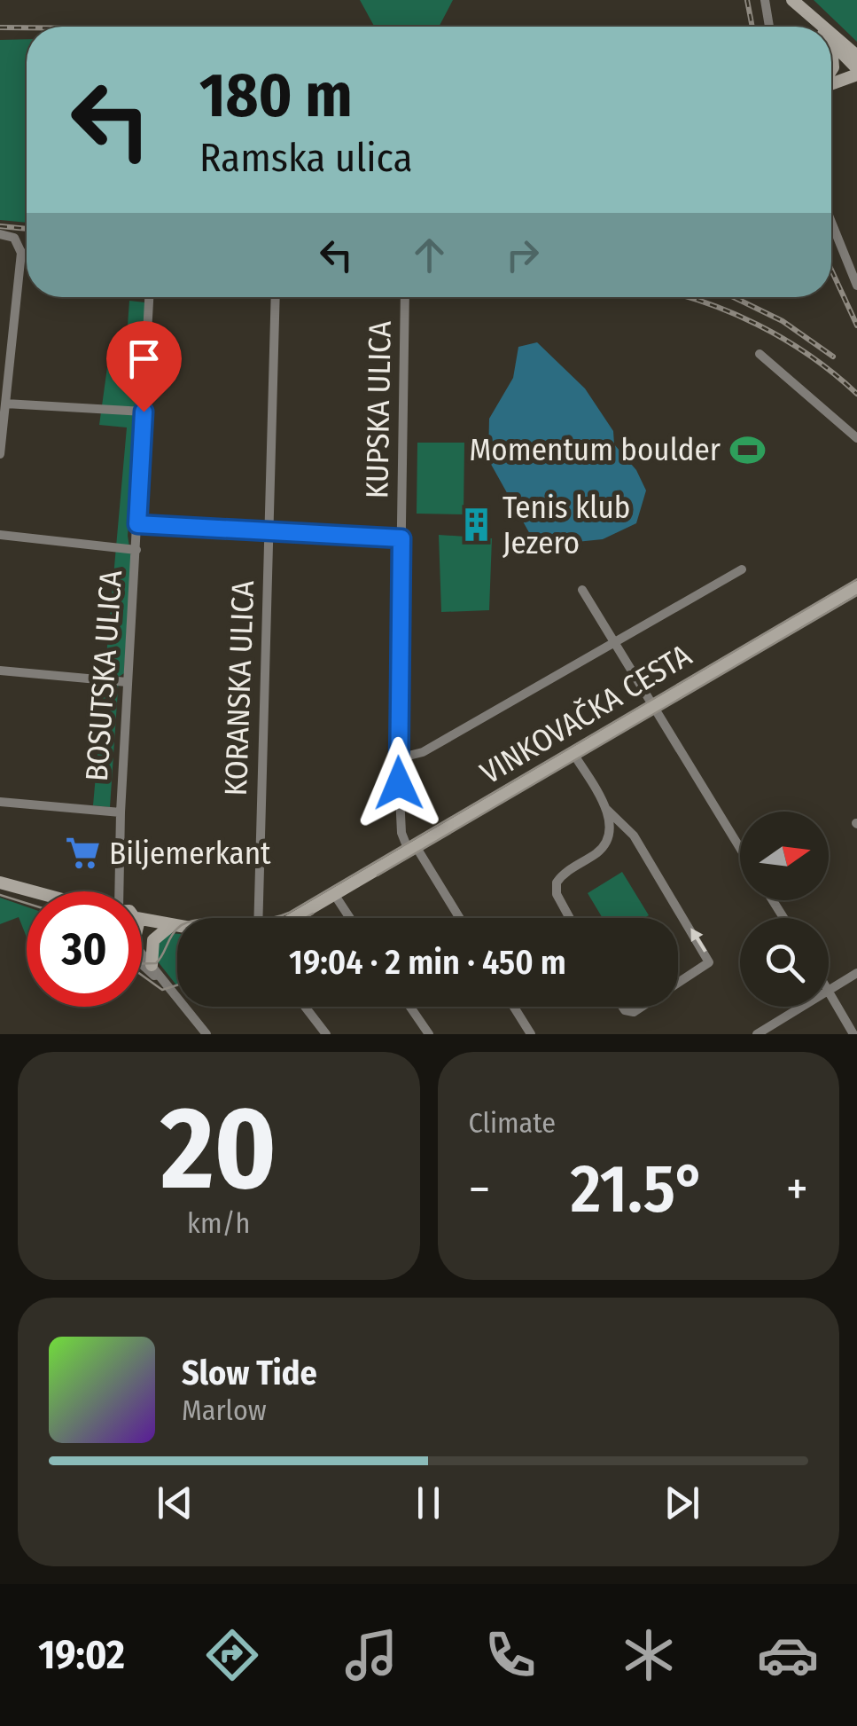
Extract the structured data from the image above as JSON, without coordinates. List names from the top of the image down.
{
  "streets": {
    "main road": ["VINKOVAČKA CESTA"],
    "street": ["KUPSKA ULICA", "BOSUTSKA ULICA", "KORANSKA ULICA"]
  },
  "crossings": [
    ["KUPSKA ULICA", "VINKOVAČKA CESTA"]
  ],
  "places": {
    "sports": ["Momentum boulder"],
    "building": ["Tenis klub Jezero"],
    "supermarket": ["Biljemerkant"]
  },
  "north": "right",
  "page": {
    "turn": ["180 m", "Ramska ulica"],
    "limit": "30",
    "trip": "19:04 · 2 min · 450 m",
    "tile": [
      ["20", "km/h"],
      "Climate"
    ],
    "heat": ["−", "21.5°", "+"],
    "song": ["Slow Tide", "Marlow"],
    "tabs": "19:02"
  }
}
